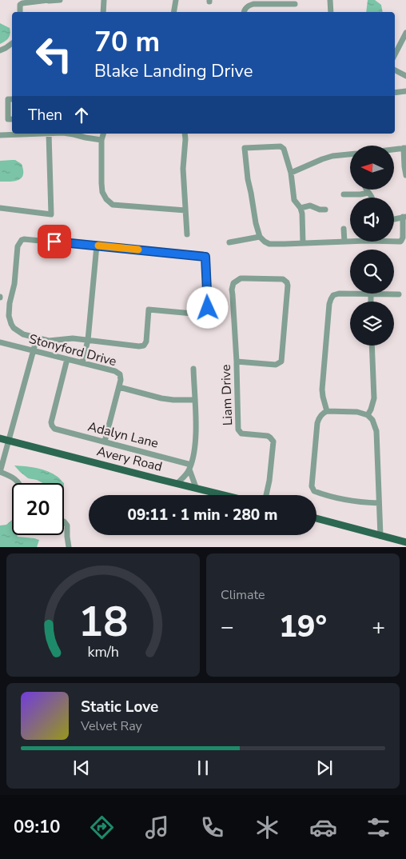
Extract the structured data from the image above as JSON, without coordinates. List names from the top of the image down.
{
  "streets": {
    "main road": ["Avery Road"],
    "street": ["Stonyford Drive", "Liam Drive", "Adalyn Lane"]
  },
  "crossings": [
    ["Stonyford Drive", "Adalyn Lane"]
  ],
  "north": "left",
  "page": {
    "turn": ["70 m", "Blake Landing Drive"],
    "then": "Then",
    "limit": "20",
    "trip": "09:11 · 1 min · 280 m",
    "tile": "Climate",
    "heat": ["−", "19°", "+"],
    "song": ["Static Love", "Velvet Ray"],
    "tabs": "09:10",
    "gauge": ["18", "km/h"]
  }
}
